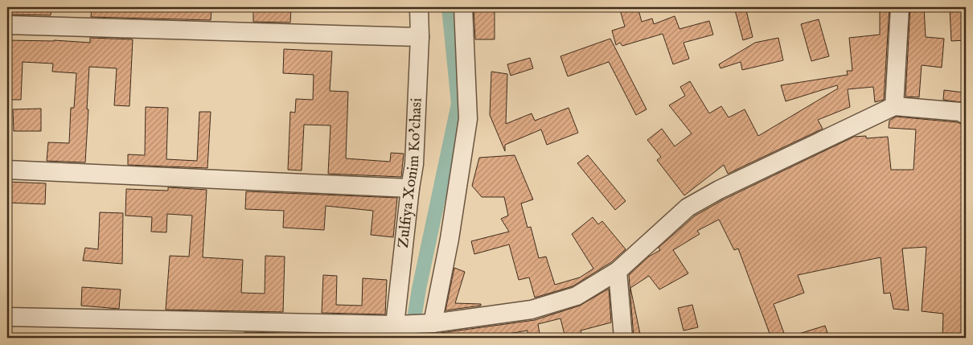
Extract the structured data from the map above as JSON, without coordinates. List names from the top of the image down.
{
  "streets": {
    "street": ["Zulfiya Xonim Ko'chasi"]
  }
}
